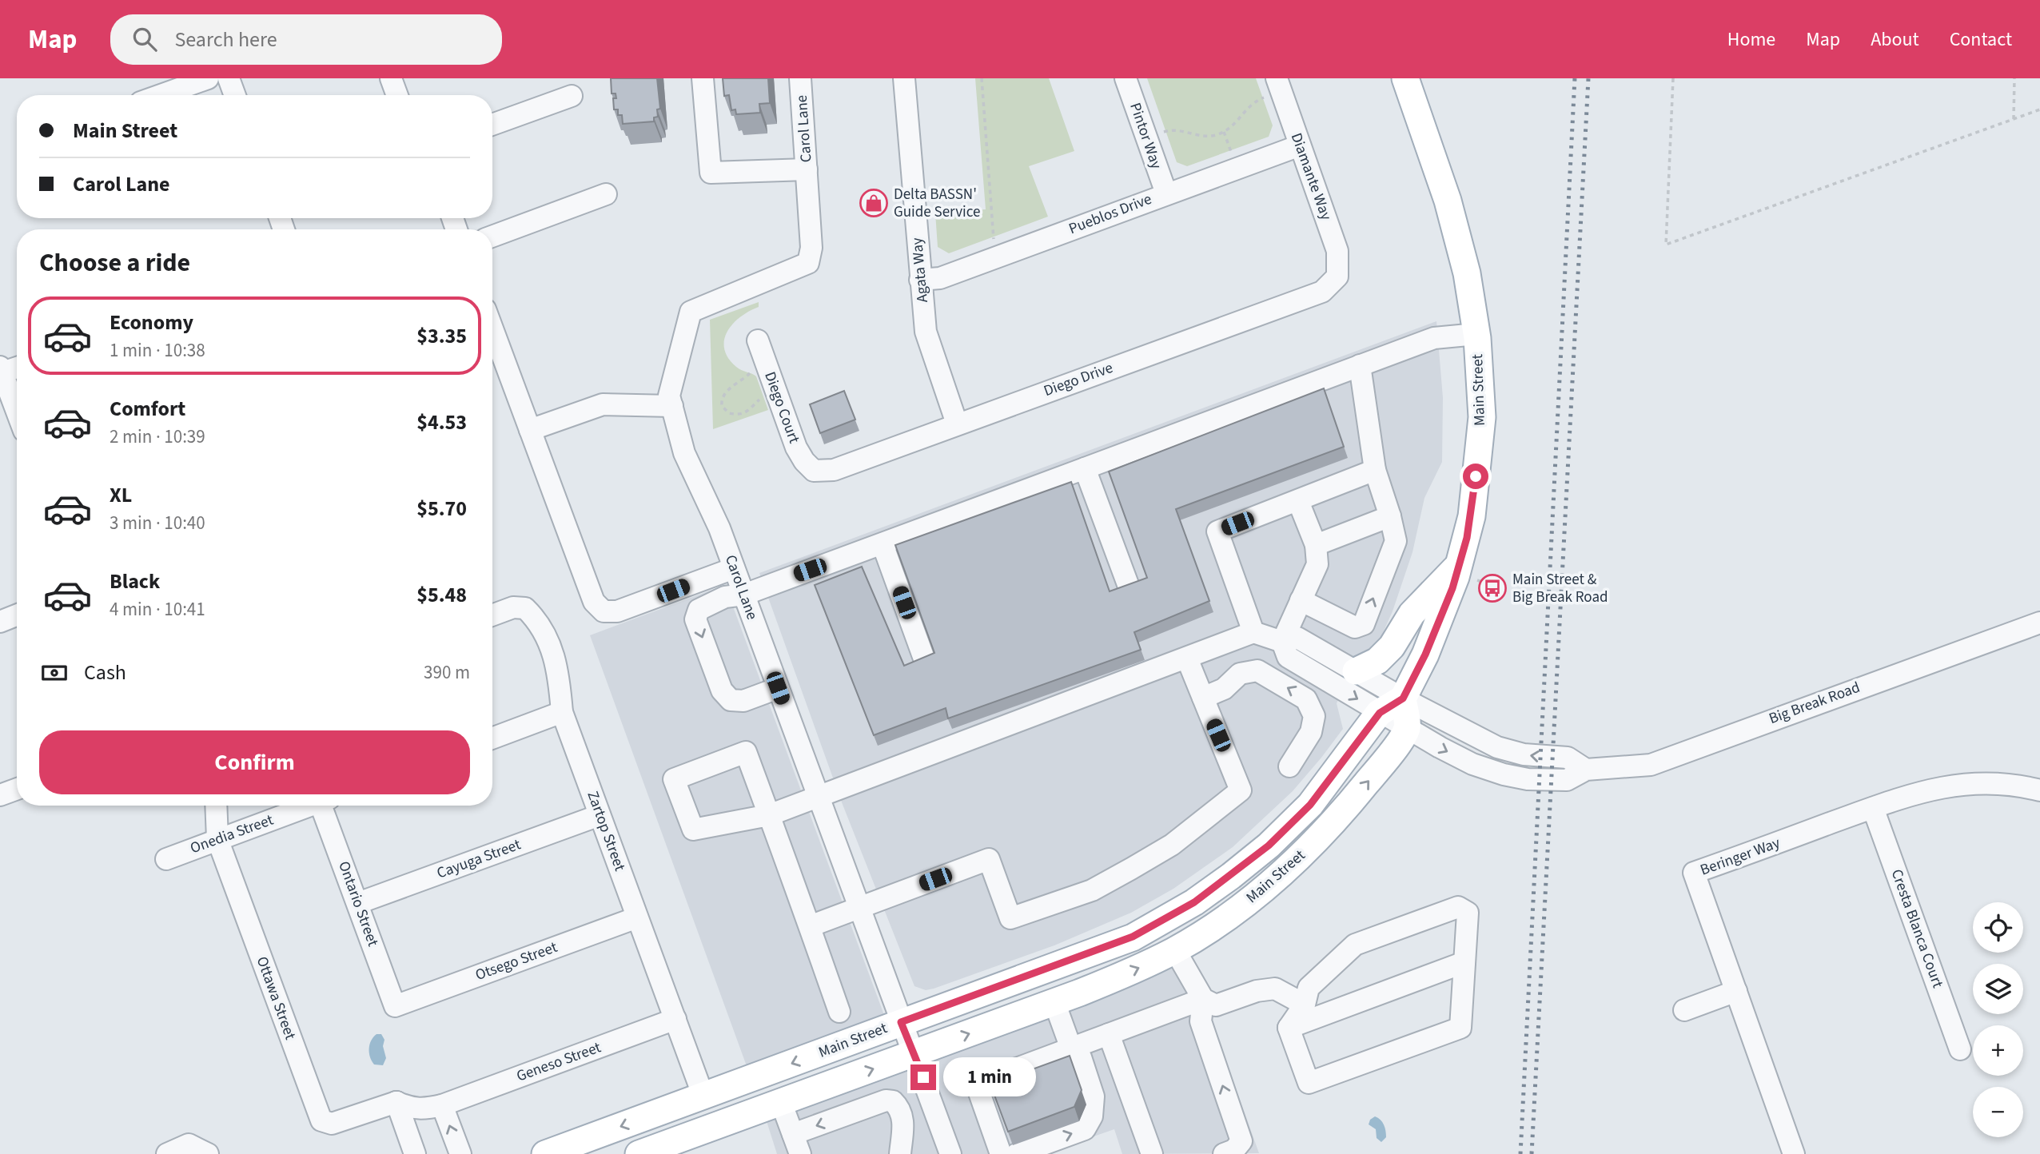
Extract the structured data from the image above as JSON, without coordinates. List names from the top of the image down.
{
  "streets": {
    "main road": ["Main Street"],
    "street": [
      "Carol Lane",
      "Pintor Way",
      "Diamante Way",
      "Pueblos Drive",
      "Agata Way",
      "Diego Drive",
      "Diego Court",
      "Big Break Road",
      "Zartop Street",
      "Onedia Street",
      "Beringer Way",
      "Cayuga Street",
      "Ontario Street",
      "Cresta Blanca Court",
      "Otsego Street",
      "Ottawa Street",
      "Geneso Street"
    ]
  },
  "crossings": [
    ["Carol Lane", "Main Street"],
    ["Pintor Way", "Pueblos Drive"],
    ["Diamante Way", "Pueblos Drive"],
    ["Diamante Way", "Diego Drive"],
    ["Pueblos Drive", "Agata Way"],
    ["Agata Way", "Diego Drive"],
    ["Diego Drive", "Diego Court"],
    ["Main Street", "Big Break Road"],
    ["Main Street", "Zartop Street"],
    ["Zartop Street", "Cayuga Street"],
    ["Zartop Street", "Otsego Street"],
    ["Zartop Street", "Geneso Street"],
    ["Onedia Street", "Ottawa Street"],
    ["Beringer Way", "Cresta Blanca Court"],
    ["Cayuga Street", "Ontario Street"],
    ["Ontario Street", "Otsego Street"],
    ["Ottawa Street", "Geneso Street"]
  ],
  "places": {
    "shop": ["Delta BASSN' Guide Service"],
    "bus stop": ["Main Street & Big Break Road"]
  },
  "page": {
    "header": "Map",
    "search": "Search here",
    "nav": [
      "Home",
      "Map",
      "About",
      "Contact"
    ],
    "banner": ["Main Street", "Carol Lane"],
    "heading": "Choose a ride",
    "list": [
      {
        "name": "Economy",
        "note": "1 min · 10:38",
        "value": "$3.35"
      },
      {
        "name": "Comfort",
        "note": "2 min · 10:39",
        "value": "$4.53"
      },
      {
        "name": "XL",
        "note": "3 min · 10:40",
        "value": "$5.70"
      },
      {
        "name": "Black",
        "note": "4 min · 10:41",
        "value": "$5.48"
      }
    ],
    "pay": ["Cash", "390 m"],
    "buttons": "Confirm",
    "map_buttons": ["+", "−"],
    "bubble": "1 min"
  }
}
